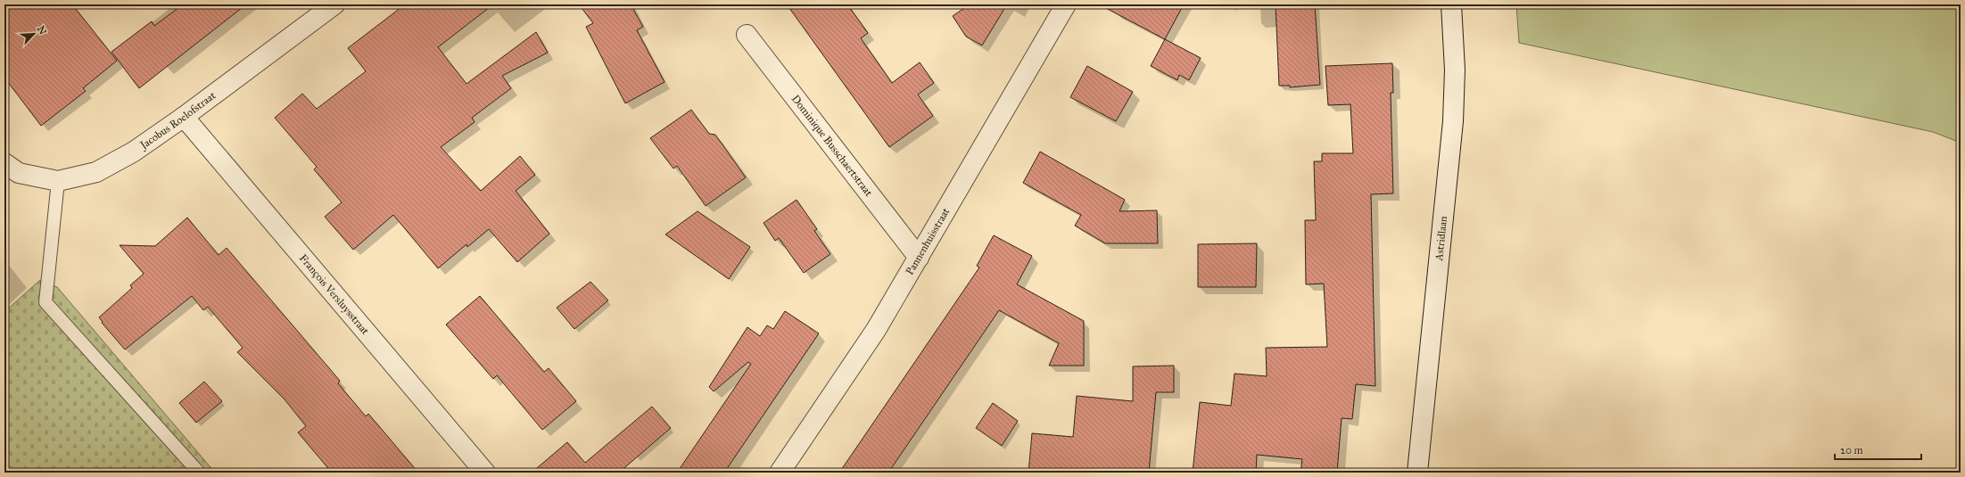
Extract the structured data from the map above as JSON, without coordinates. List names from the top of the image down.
{
  "streets": {
    "street": [
      "Jacobus Roelofstraat",
      "Dominique Busschaertstraat",
      "Astridlaan",
      "Pannenhuisstraat",
      "François Versluysstraat"
    ]
  },
  "crossings": [
    ["Jacobus Roelofstraat", "François Versluysstraat"],
    ["Dominique Busschaertstraat", "Pannenhuisstraat"]
  ],
  "scale_bar": "20 m",
  "north": "top right"
}
